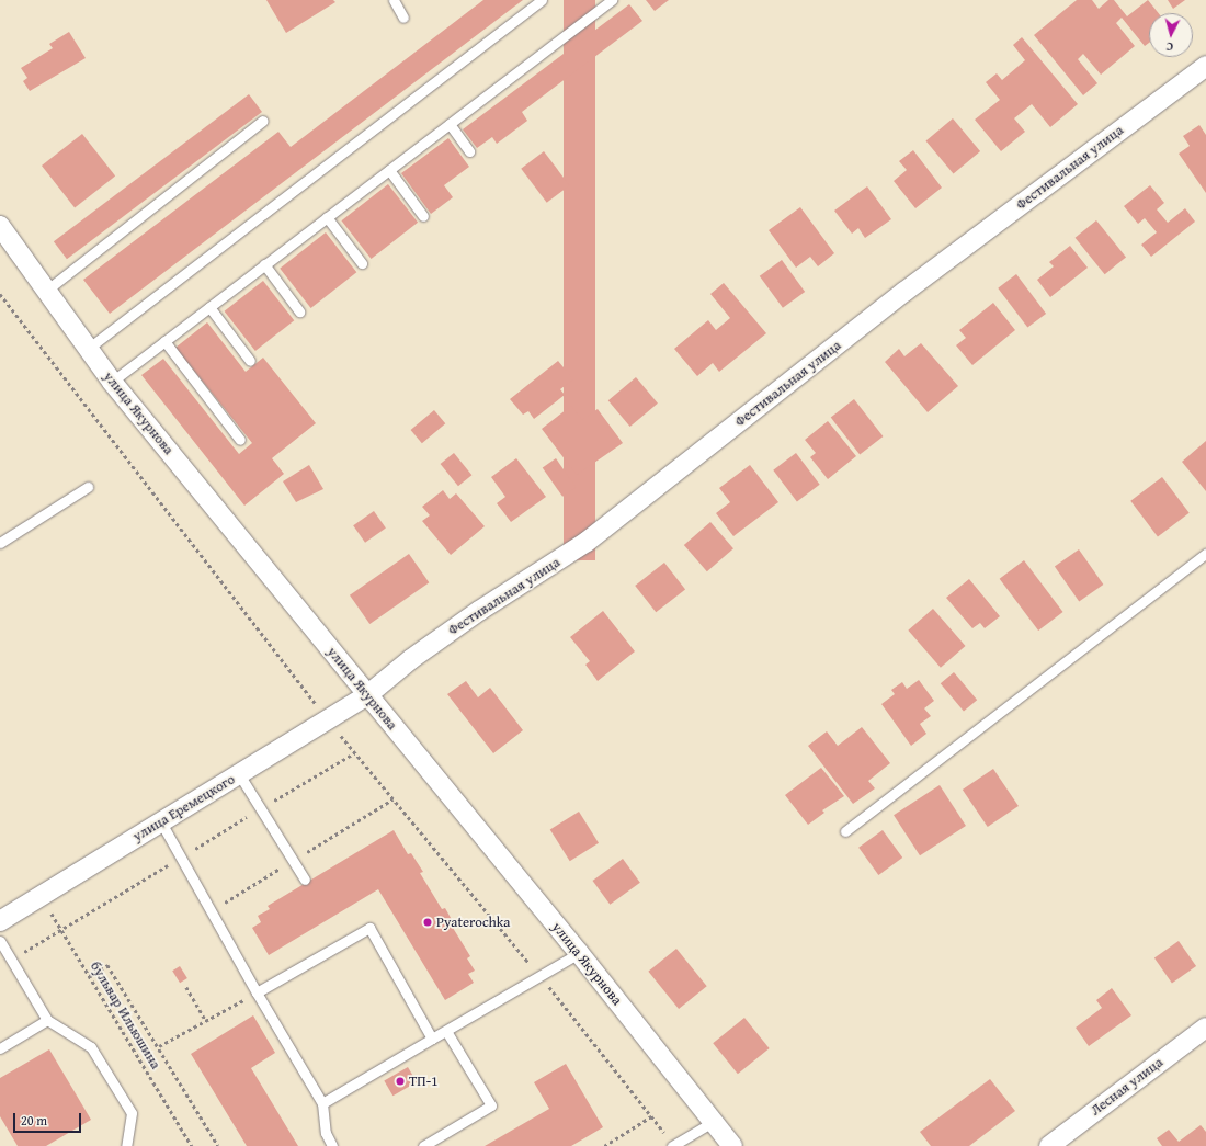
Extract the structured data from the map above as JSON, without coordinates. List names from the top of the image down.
{
  "streets": {
    "street": [
      "Фестивальная улица",
      "улица Якурнова",
      "улица Еремецкого",
      "Лесная улица"
    ],
    "path": ["бульвар Ильюшина"]
  },
  "crossings": [
    ["Фестивальная улица", "улица Якурнова"],
    ["Фестивальная улица", "улица Еремецкого"],
    ["улица Якурнова", "улица Еремецкого"],
    ["улица Еремецкого", "бульвар Ильюшина"]
  ],
  "places": ["Pyaterochka", "ТП-1"],
  "scale_bar": "20 m",
  "north": "bottom"
}
